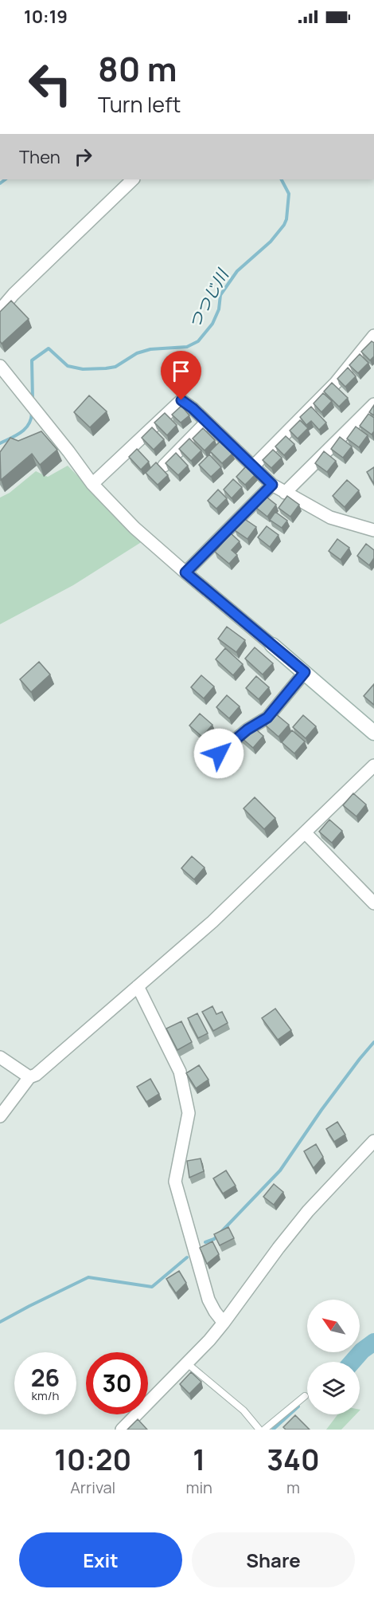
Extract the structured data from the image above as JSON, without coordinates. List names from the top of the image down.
{
  "water": ["つつじ川"],
  "north": "top left",
  "page": {
    "status": "10:19",
    "turn": ["80 m", "Turn left"],
    "then": "Then",
    "speed": "26 km/h",
    "limit": "30",
    "eta": [
      "10:20",
      "Arrival",
      "1",
      "min",
      "340",
      "m"
    ],
    "buttons": ["Exit", "Share"]
  }
}
